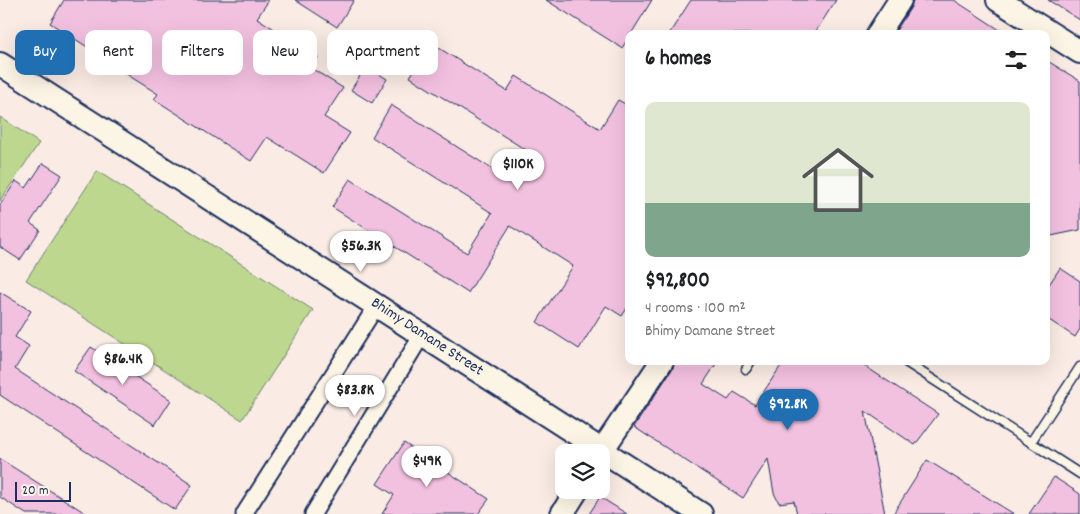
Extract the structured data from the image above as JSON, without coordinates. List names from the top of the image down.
{
  "streets": {
    "main road": ["Bhimy Damane Street"]
  },
  "scale_bar": "20 m",
  "page": {
    "chip": [
      "Buy",
      "Rent",
      "Filters",
      "New",
      "Apartment"
    ],
    "heading": "6 homes",
    "list": [
      {
        "name": "$92,800",
        "note": "4 rooms · 100 m² · Bhimy Damane Street"
      }
    ],
    "price": [
      "$110K",
      "$56.3K",
      "$86.4K",
      "$83.8K",
      "$92.8K",
      "$49K"
    ],
    "scale": "20 m"
  }
}
